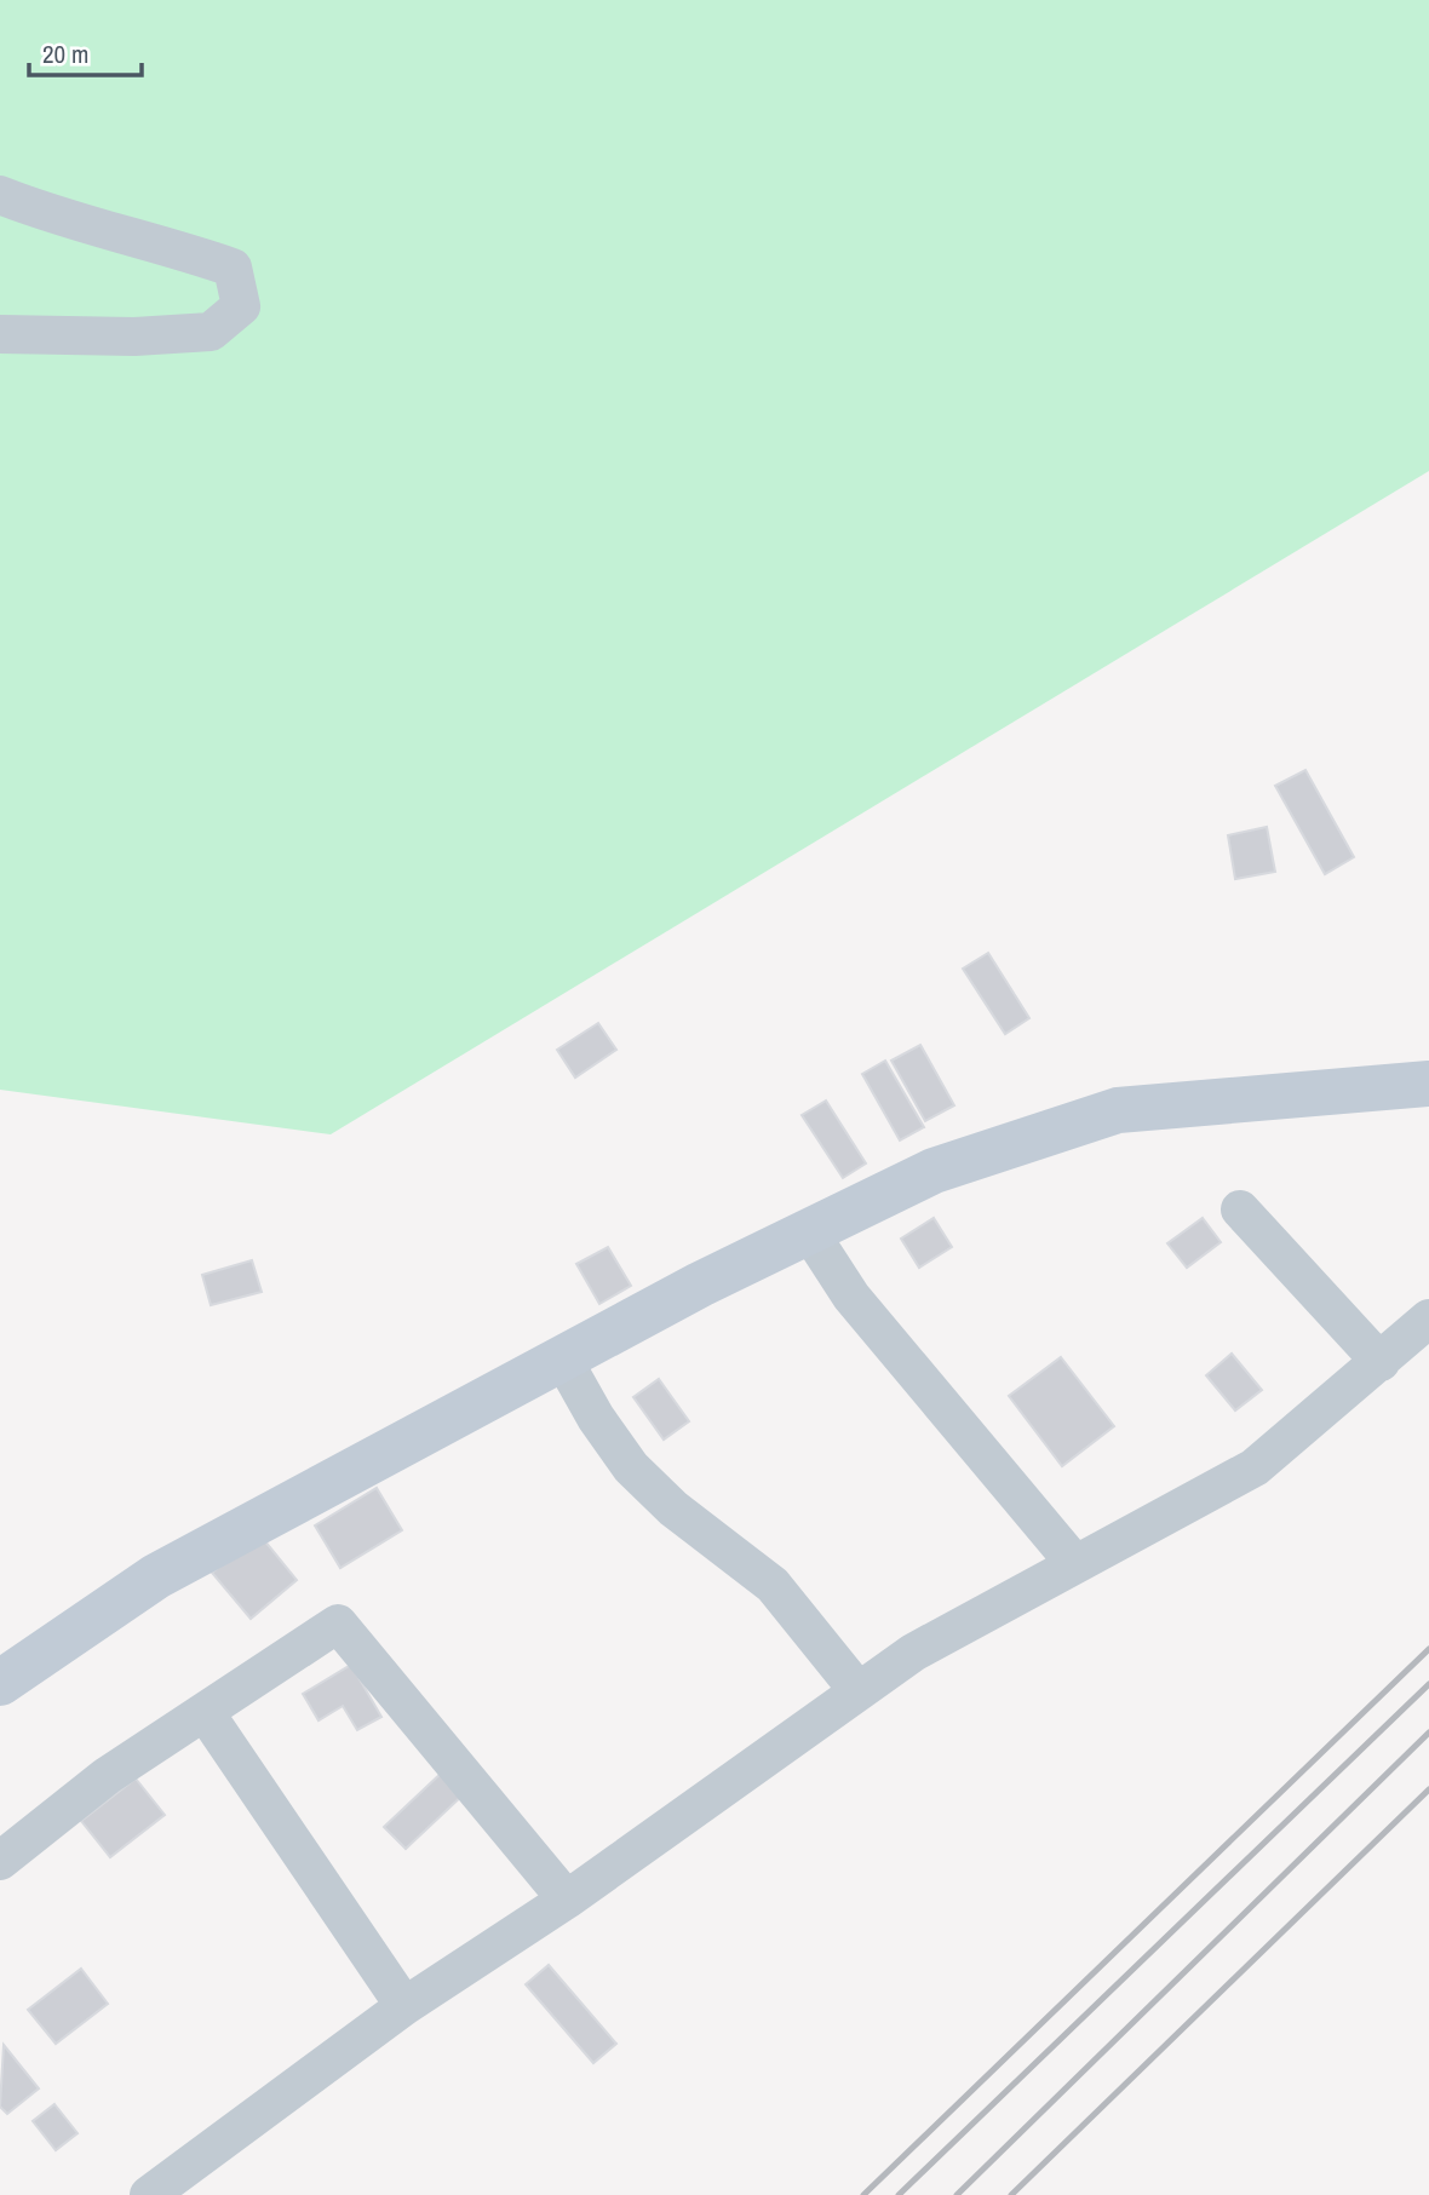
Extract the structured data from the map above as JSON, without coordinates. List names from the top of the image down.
{
  "scale_bar": "20 m"
}
